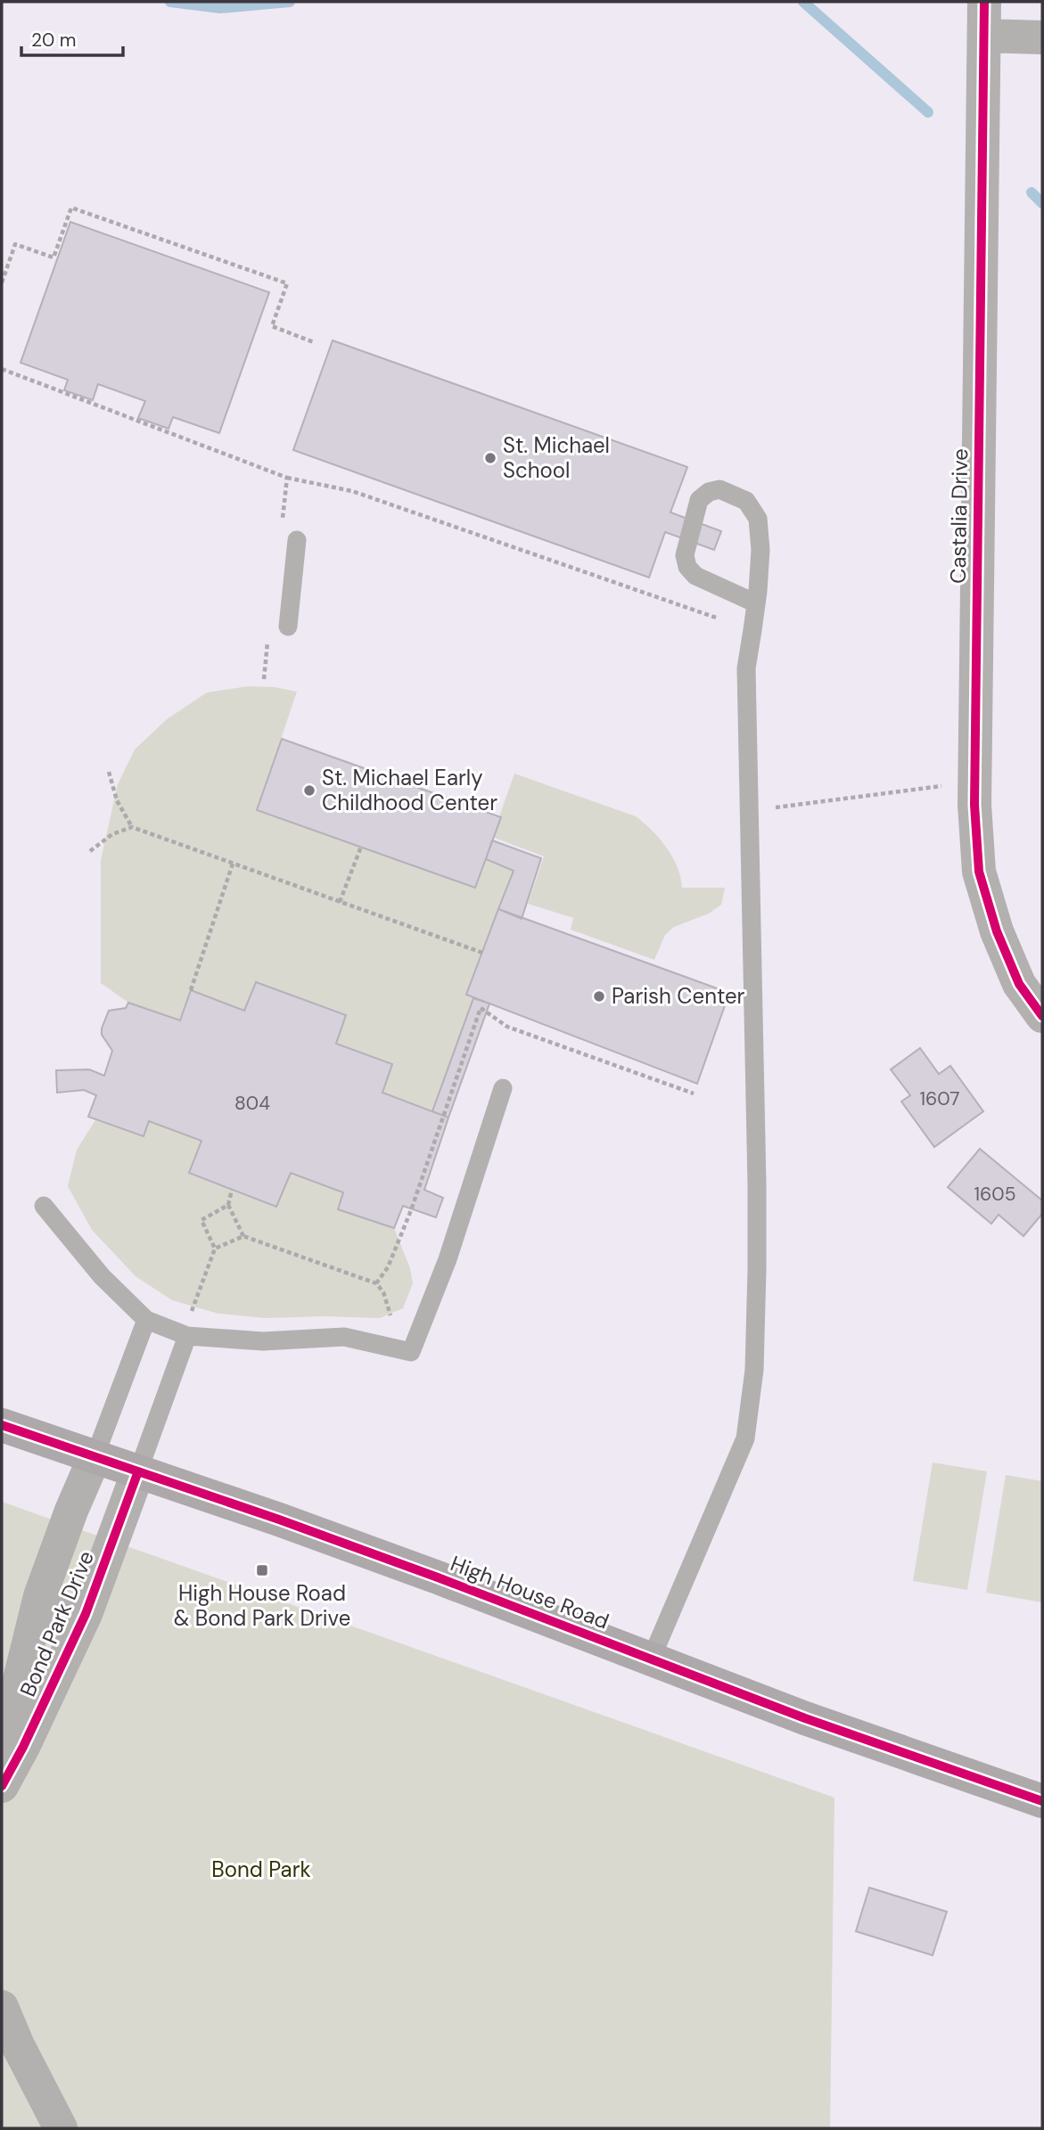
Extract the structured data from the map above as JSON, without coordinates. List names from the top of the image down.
{
  "streets": {
    "main road": ["High House Road"],
    "street": ["Castalia Drive", "Bond Park Drive"]
  },
  "crossings": [
    ["High House Road", "Bond Park Drive"]
  ],
  "parks": ["Bond Park"],
  "places": {
    "other": ["St. Michael School", "St. Michael Early Childhood Center", "Parish Center"],
    "transit": ["High House Road & Bond Park Drive"]
  },
  "house_numbers": ["1607", "804", "1605"],
  "scale_bar": "20 m"
}
